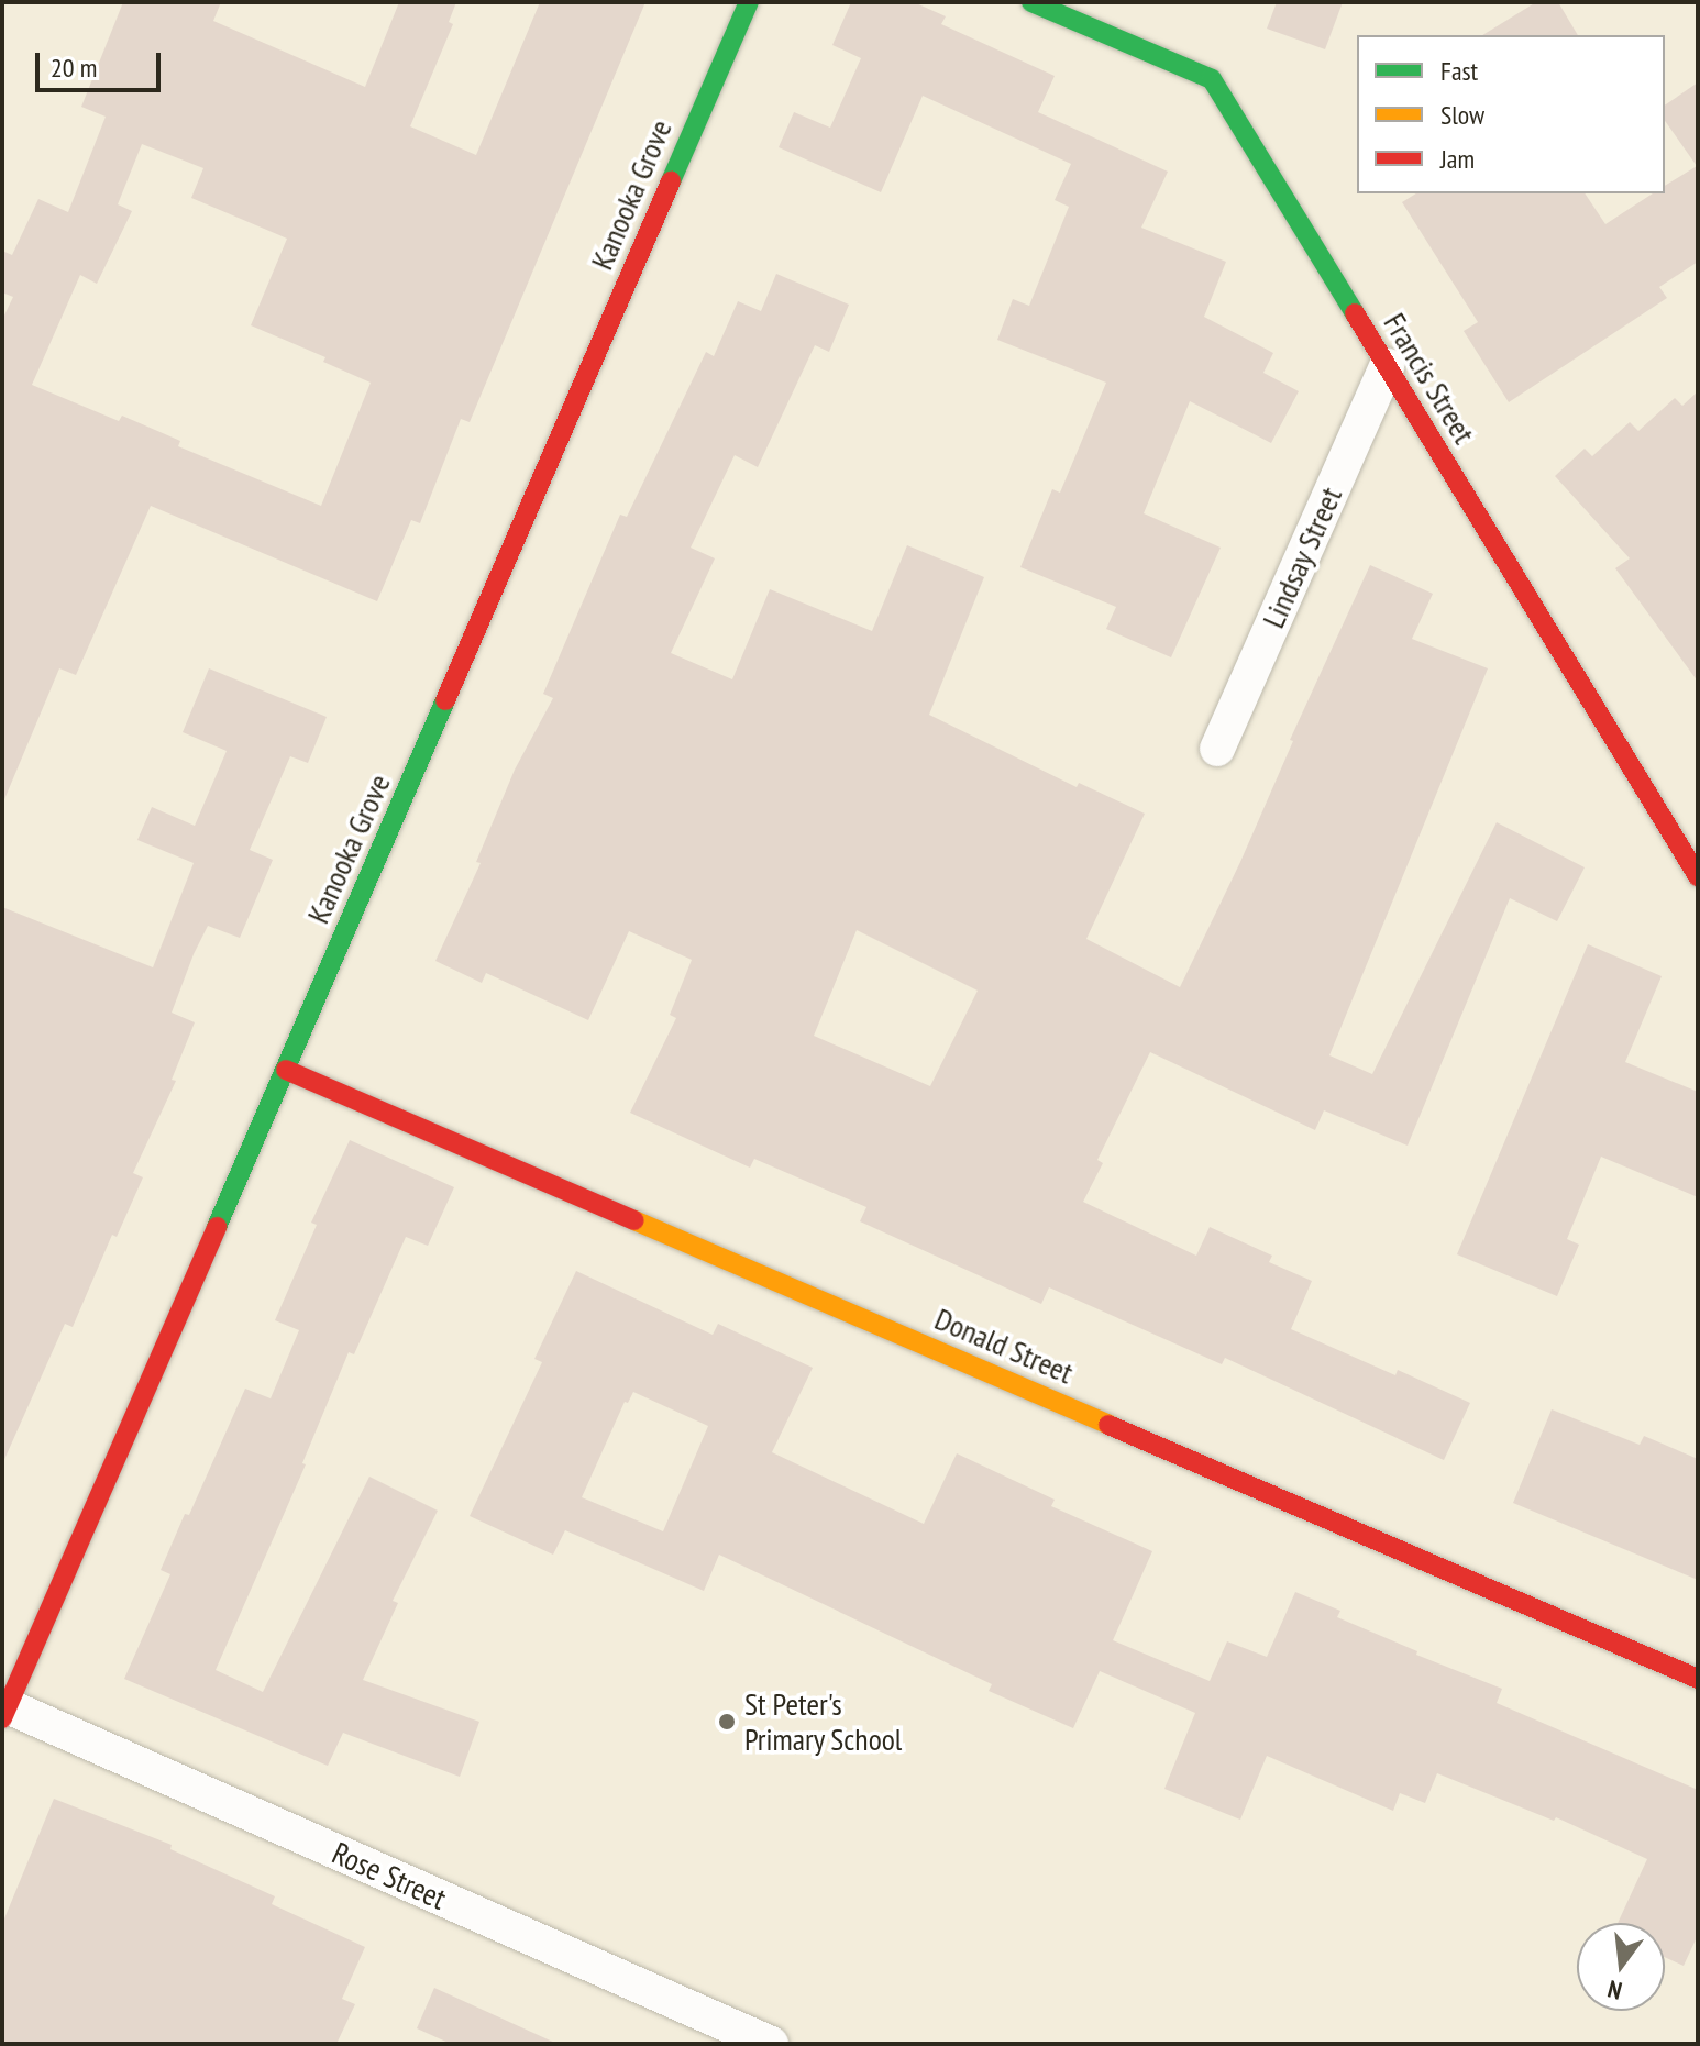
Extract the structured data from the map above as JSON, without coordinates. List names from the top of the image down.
{
  "streets": {
    "street": [
      "Kanooka Grove",
      "Francis Street",
      "Lindsay Street",
      "Donald Street",
      "Rose Street"
    ]
  },
  "crossings": [
    ["Kanooka Grove", "Donald Street"],
    ["Kanooka Grove", "Rose Street"],
    ["Francis Street", "Lindsay Street"]
  ],
  "places": ["St Peter's Primary School"],
  "legend": ["Fast", "Slow", "Jam"],
  "scale_bar": "20 m",
  "north": "bottom"
}
